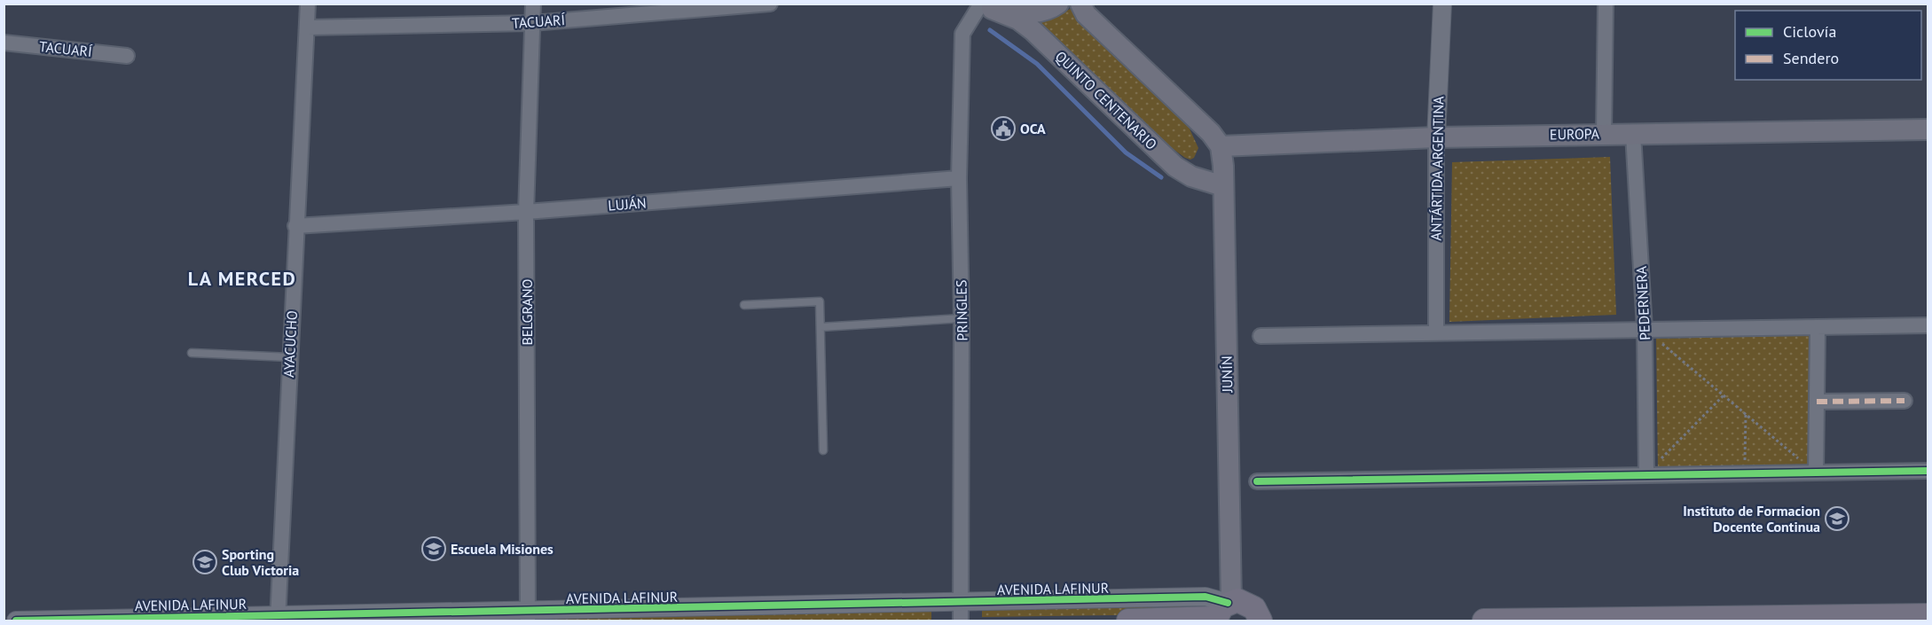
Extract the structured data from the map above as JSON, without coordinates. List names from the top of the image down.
{
  "streets": {
    "main road": ["QUINTO CENTENARIO", "EUROPA", "JUNÍN"],
    "street": [
      "TACUARÍ",
      "ANTÁRTIDA ARGENTINA",
      "LUJÁN",
      "PEDERNERA",
      "PRINGLES",
      "BELGRANO",
      "AYACUCHO",
      "AVENIDA LAFINUR"
    ]
  },
  "crossings": [
    ["TACUARÍ", "BELGRANO"],
    ["TACUARÍ", "AYACUCHO"],
    ["QUINTO CENTENARIO", "PRINGLES"],
    ["QUINTO CENTENARIO", "JUNÍN"],
    ["EUROPA", "ANTÁRTIDA ARGENTINA"],
    ["EUROPA", "PEDERNERA"],
    ["EUROPA", "JUNÍN"],
    ["LUJÁN", "PRINGLES"],
    ["LUJÁN", "BELGRANO"],
    ["LUJÁN", "AYACUCHO"],
    ["PRINGLES", "AVENIDA LAFINUR"],
    ["BELGRANO", "AVENIDA LAFINUR"],
    ["AYACUCHO", "AVENIDA LAFINUR"],
    ["JUNÍN", "AVENIDA LAFINUR"]
  ],
  "districts": ["LA MERCED"],
  "places": {
    "public building": ["OCA"],
    "school or university": ["Instituto de Formacion Docente Continua", "Escuela Misiones", "Sporting Club Victoria"]
  },
  "legend": ["Ciclovía", "Sendero"]
}
